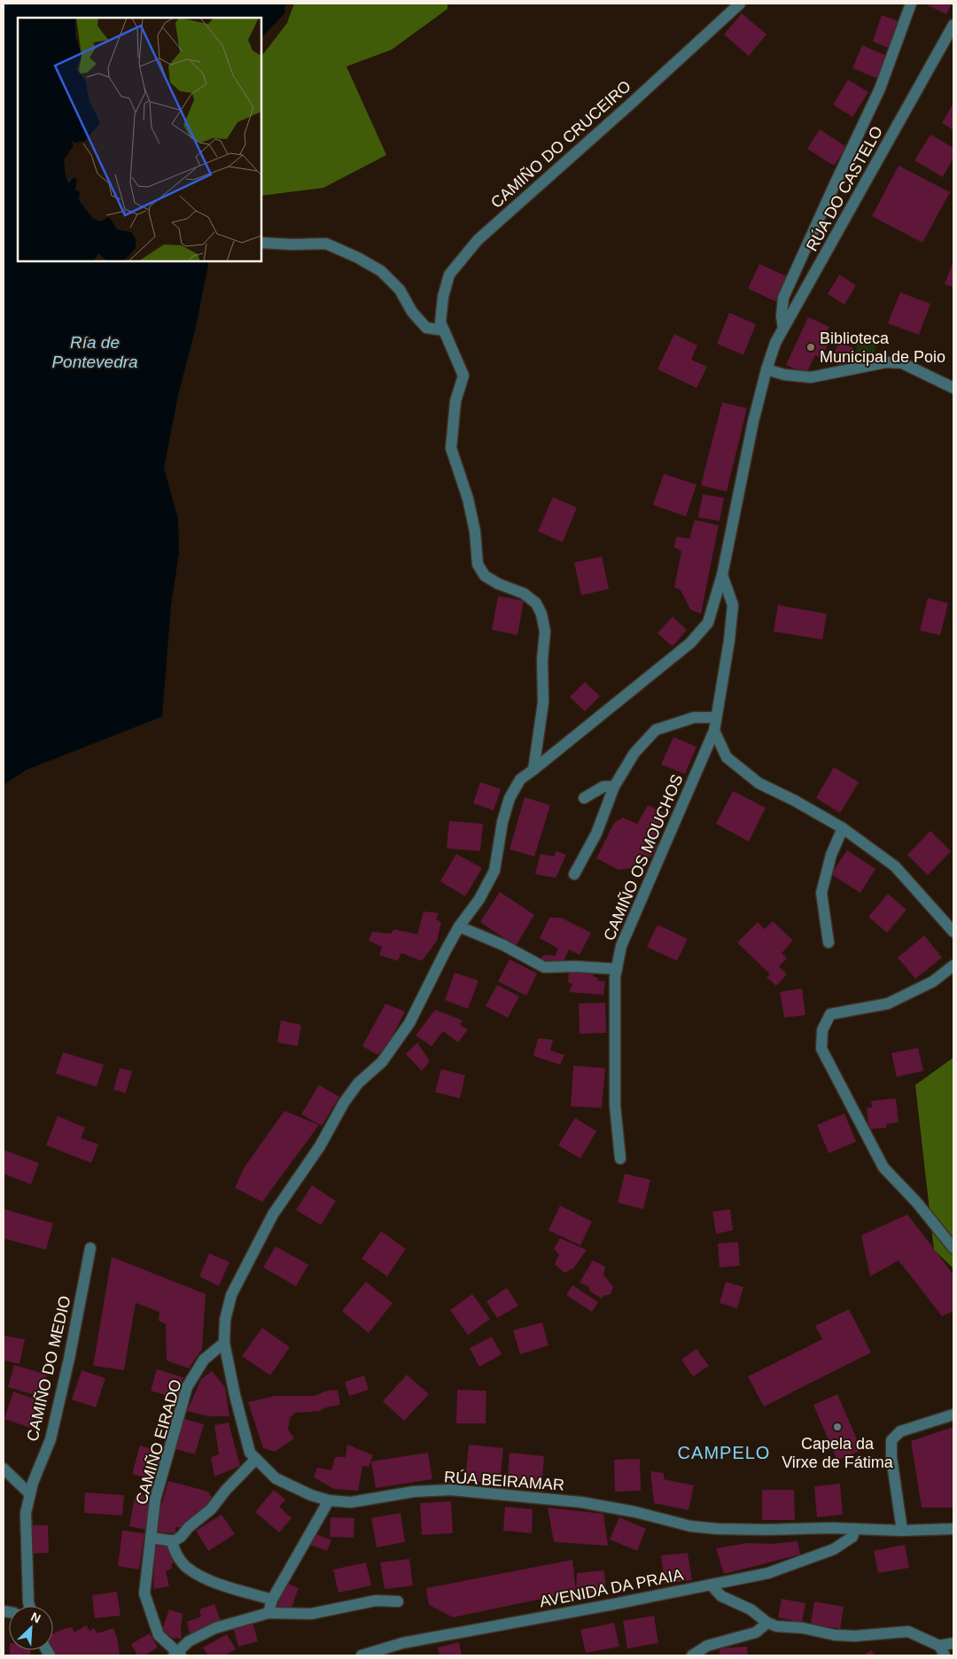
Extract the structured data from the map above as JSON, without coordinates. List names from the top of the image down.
{
  "streets": {
    "street": [
      "CAMIÑO DO CRUCEIRO",
      "RÚA DO CASTELO",
      "CAMIÑO OS MOUCHOS",
      "CAMIÑO DO MEDIO",
      "CAMIÑO EIRADO",
      "RÚA BEIRAMAR",
      "AVENIDA DA PRAIA"
    ]
  },
  "crossings": [
    ["CAMIÑO DO CRUCEIRO", "RÚA DO CASTELO"],
    ["CAMIÑO DO CRUCEIRO", "RÚA BEIRAMAR"],
    ["RÚA DO CASTELO", "CAMIÑO OS MOUCHOS"],
    ["RÚA DO CASTELO", "RÚA BEIRAMAR"],
    ["CAMIÑO EIRADO", "RÚA BEIRAMAR"],
    ["RÚA BEIRAMAR", "AVENIDA DA PRAIA"]
  ],
  "districts": ["CAMPELO"],
  "water": ["Ría de Pontevedra"],
  "places": ["Biblioteca Municipal de Poio", "Capela da Virxe de Fátima"],
  "north": "top right"
}
